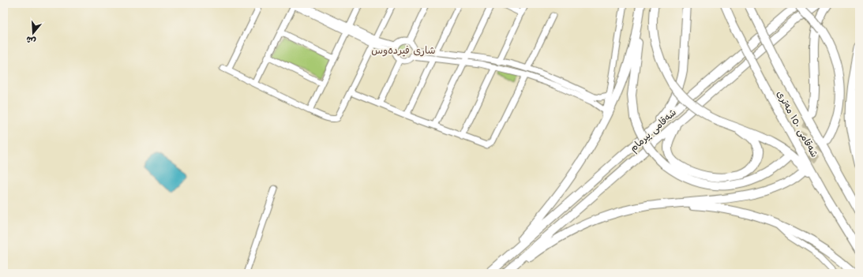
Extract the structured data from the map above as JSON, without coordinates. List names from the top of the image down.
{
  "streets": {
    "highway": ["شەقامی ١٥٠ مەتری", "شەقامی پیرمام"]
  },
  "districts": ["شاری فیردەوس"],
  "north": "bottom"
}
